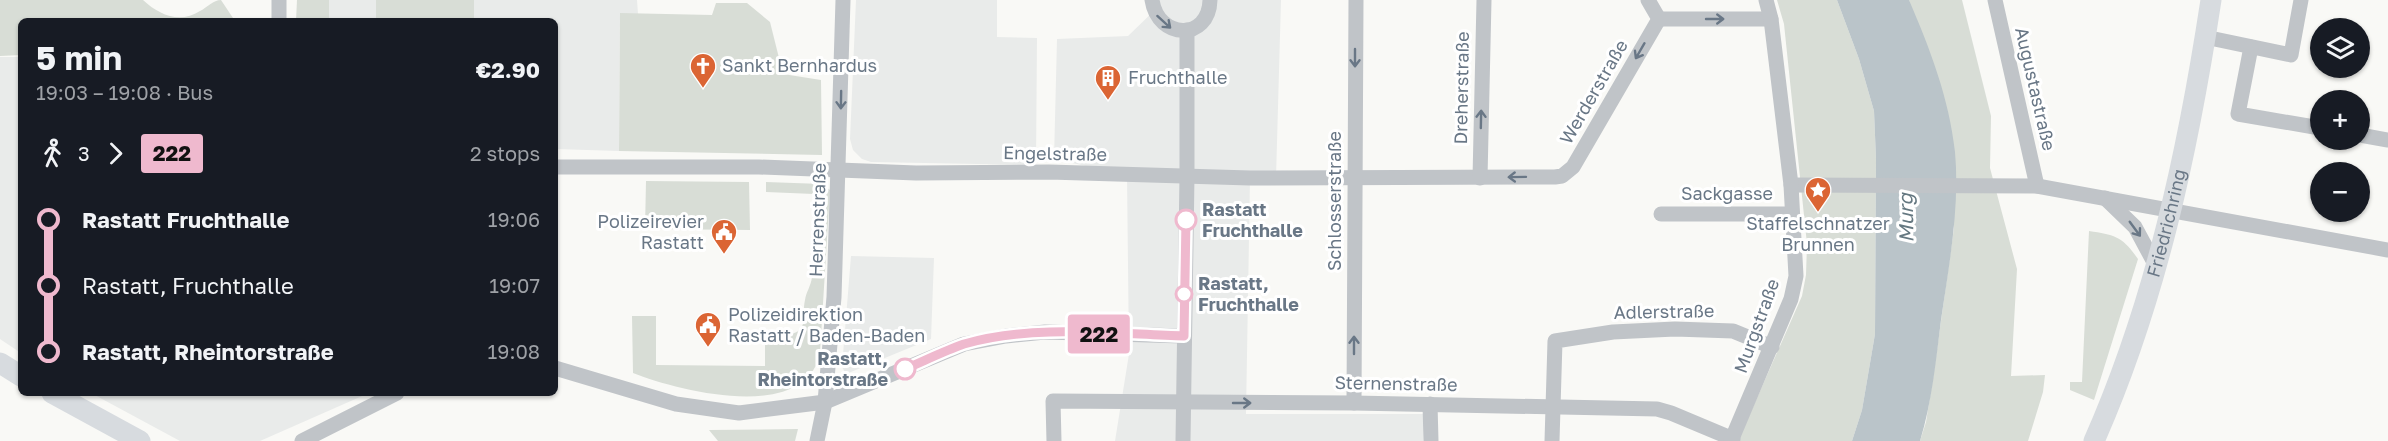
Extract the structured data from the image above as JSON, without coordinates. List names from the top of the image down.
{
  "streets": {
    "main road": ["Friedrichring"],
    "street": [
      "Dreherstraße",
      "Augustastraße",
      "Werderstraße",
      "Engelstraße",
      "Sackgasse",
      "Schlosserstraße",
      "Herrenstraße",
      "Adlerstraße",
      "Murgstraße",
      "Sternenstraße"
    ]
  },
  "crossings": [
    ["Dreherstraße", "Engelstraße"],
    ["Werderstraße", "Engelstraße"],
    ["Engelstraße", "Schlosserstraße"],
    ["Engelstraße", "Herrenstraße"],
    ["Sackgasse", "Murgstraße"],
    ["Schlosserstraße", "Sternenstraße"],
    ["Adlerstraße", "Murgstraße"],
    ["Adlerstraße", "Sternenstraße"],
    ["Murgstraße", "Sternenstraße"]
  ],
  "one_way": ["Dreherstraße", "Werderstraße", "Herrenstraße"],
  "water": ["Murg"],
  "places": {
    "church": ["Sankt Bernhardus"],
    "building": ["Fruchthalle"],
    "place": ["Staffelschnatzer Brunnen"],
    "other": ["Rastatt Fruchthalle", "Rastatt, Fruchthalle", "Rastatt, Rheintorstraße"],
    "public building": ["Polizeirevier Rastatt", "Polizeidirektion Rastatt / Baden-Baden"]
  },
  "lines": ["bus line 222"],
  "page": {
    "on_map": "222",
    "map_buttons": ["+", "−"],
    "heading": ["5 min", "19:03 – 19:08 · Bus", "€2.90"],
    "legs": ["3", "222", "2 stops"],
    "list": [
      {
        "name": "Rastatt Fruchthalle",
        "value": "19:06"
      },
      {
        "name": "Rastatt, Fruchthalle",
        "value": "19:07"
      },
      {
        "name": "Rastatt, Rheintorstraße",
        "value": "19:08"
      }
    ]
  }
}
